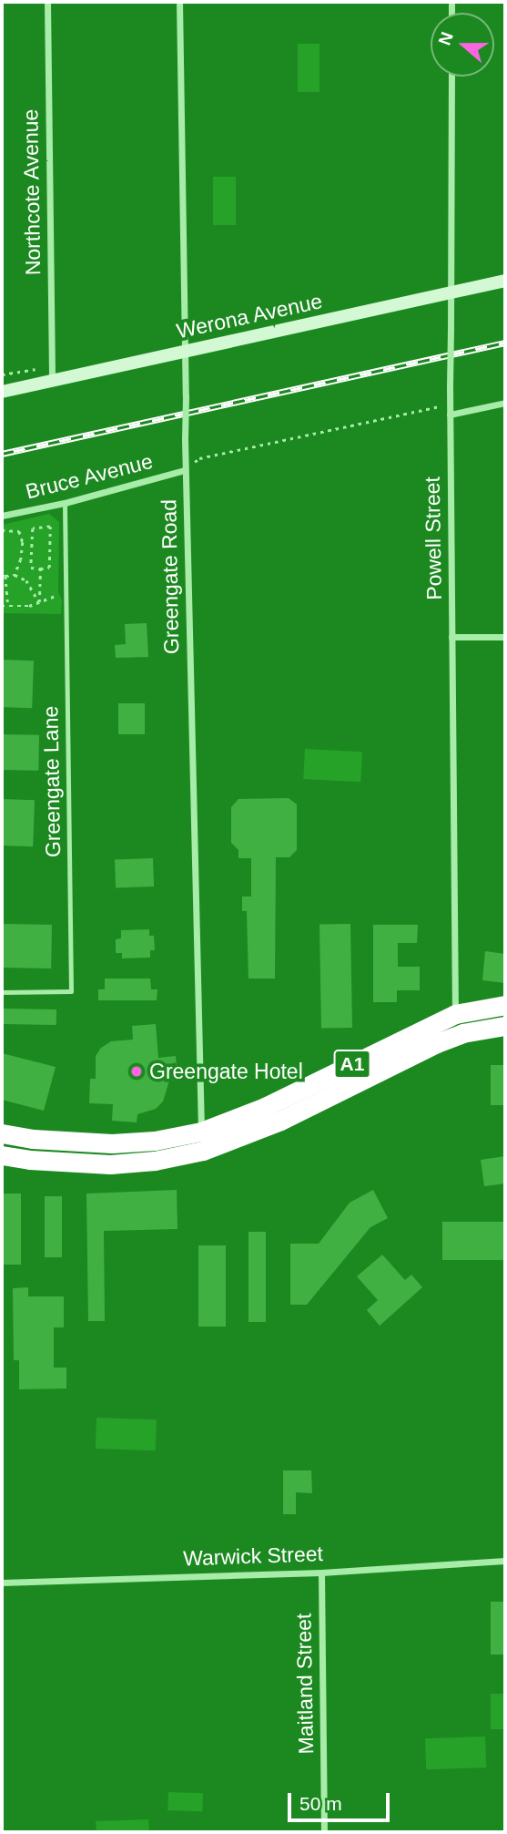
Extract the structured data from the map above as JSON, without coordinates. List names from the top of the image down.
{
  "streets": {
    "highway": ["A1"],
    "street": [
      "Northcote Avenue",
      "Werona Avenue",
      "Bruce Avenue",
      "Powell Street",
      "Greengate Road",
      "Warwick Street",
      "Maitland Street"
    ],
    "lane": ["Greengate Lane"]
  },
  "crossings": [
    ["Northcote Avenue", "Werona Avenue"],
    ["Werona Avenue", "Powell Street"],
    ["Werona Avenue", "Greengate Road"],
    ["Bruce Avenue", "Greengate Road"],
    ["Bruce Avenue", "Greengate Lane"],
    ["Powell Street", "A1"],
    ["Greengate Road", "A1"],
    ["Warwick Street", "Maitland Street"]
  ],
  "places": ["Greengate Hotel"],
  "scale_bar": "50 m",
  "north": "left"
}
